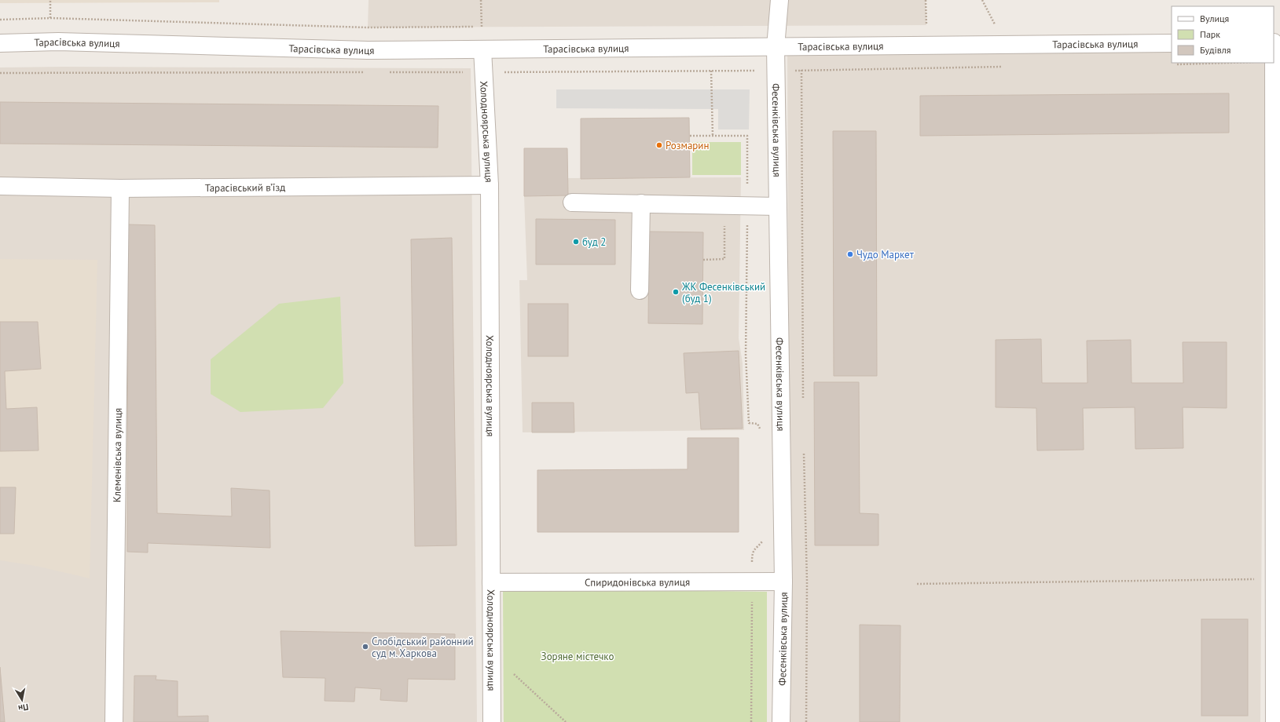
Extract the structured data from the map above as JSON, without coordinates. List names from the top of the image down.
{
  "streets": {
    "street": [
      "Тарасівська вулиця",
      "Фесенківська вулиця",
      "Холодноярська вулиця",
      "Тарасівський в’їзд",
      "Клеменівська вулиця",
      "Спиридонівська вулиця"
    ]
  },
  "crossings": [
    ["Тарасівська вулиця", "Фесенківська вулиця"],
    ["Тарасівська вулиця", "Холодноярська вулиця"],
    ["Фесенківська вулиця", "Спиридонівська вулиця"],
    ["Холодноярська вулиця", "Тарасівський в’їзд"],
    ["Холодноярська вулиця", "Спиридонівська вулиця"],
    ["Тарасівський в’їзд", "Клеменівська вулиця"]
  ],
  "parks": ["Зоряне містечко"],
  "places": [
    "Розмарин",
    "буд 2",
    "Чудо Маркет",
    "ЖК Фесенківський (буд 1)",
    "Слобідський районний суд м. Харкова"
  ],
  "legend": ["Вулиця", "Парк", "Будівля"],
  "north": "bottom"
}
